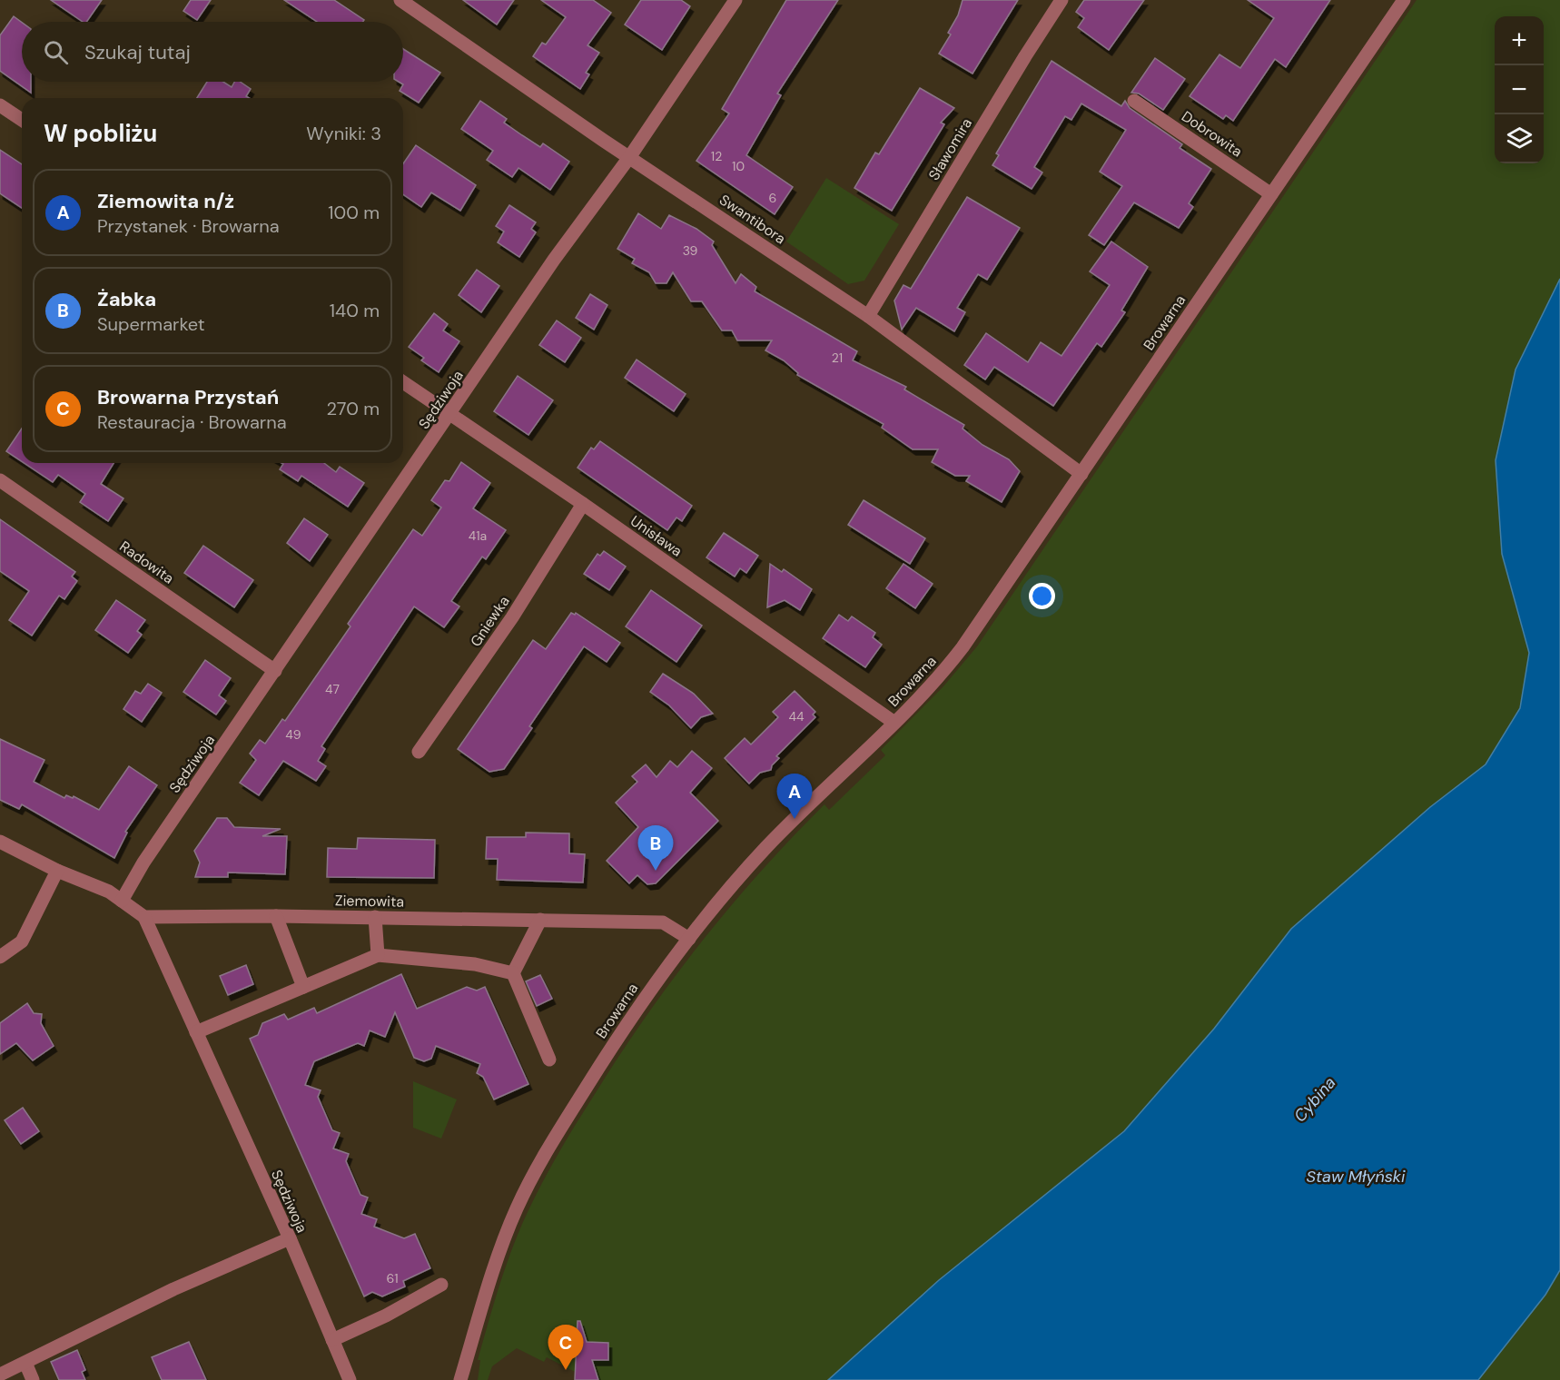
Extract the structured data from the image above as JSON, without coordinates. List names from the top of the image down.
{
  "streets": {
    "street": [
      "Dobrowita",
      "Sławomira",
      "Swantibora",
      "Browarna",
      "Sędziwoja",
      "Unisława",
      "Radowita",
      "Gniewka",
      "Ziemowita"
    ]
  },
  "crossings": [
    ["Dobrowita", "Browarna"],
    ["Sławomira", "Swantibora"],
    ["Swantibora", "Browarna"],
    ["Swantibora", "Sędziwoja"],
    ["Browarna", "Unisława"],
    ["Browarna", "Ziemowita"],
    ["Sędziwoja", "Unisława"],
    ["Sędziwoja", "Radowita"],
    ["Sędziwoja", "Ziemowita"],
    ["Unisława", "Gniewka"]
  ],
  "water": ["Cybina", "Staw Młyński"],
  "house_numbers": [
    "12",
    "10",
    "6",
    "39",
    "21",
    "41a",
    "47",
    "44",
    "49",
    "61"
  ],
  "page": {
    "map_buttons": ["+", "−"],
    "search": "Szukaj tutaj",
    "heading": ["W pobliżu", "Wyniki: 3"],
    "list": [
      {
        "mark": "A",
        "name": "Ziemowita n/ż",
        "note": "Przystanek · Browarna",
        "value": "100 m"
      },
      {
        "mark": "B",
        "name": "Żabka",
        "note": "Supermarket",
        "value": "140 m"
      },
      {
        "mark": "C",
        "name": "Browarna Przystań",
        "note": "Restauracja · Browarna",
        "value": "270 m"
      }
    ],
    "pins": ["A", "B", "C"]
  }
}
